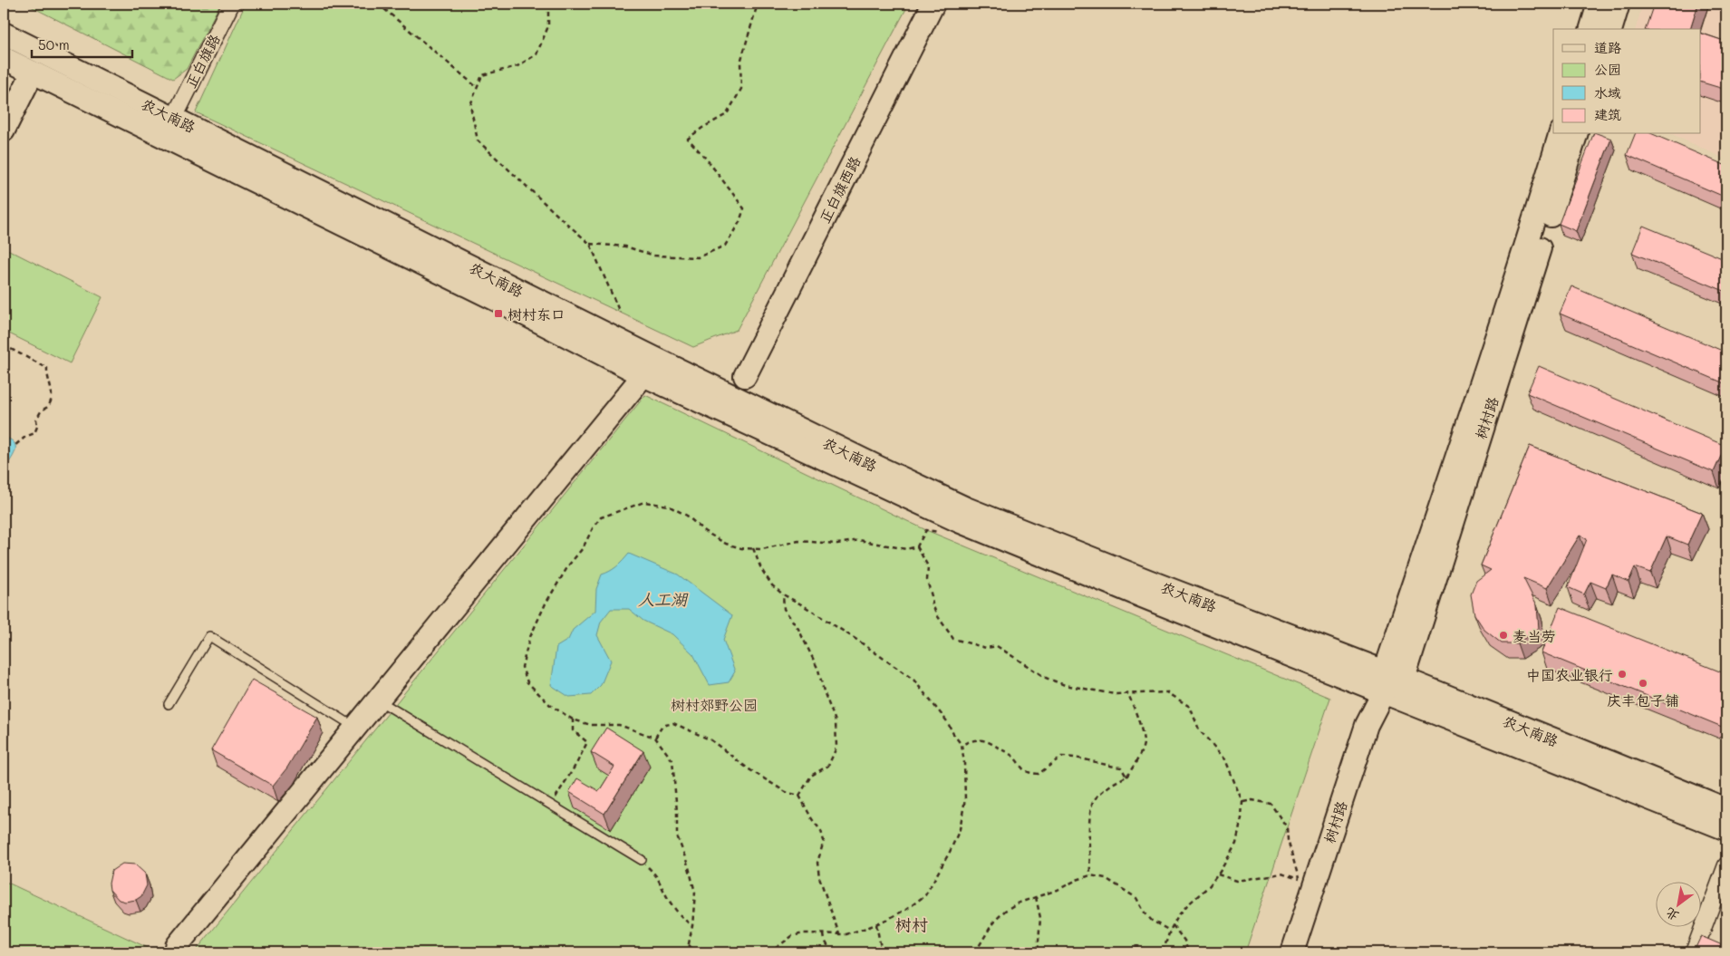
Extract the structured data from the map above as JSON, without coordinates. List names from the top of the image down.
{
  "streets": {
    "main road": ["农大南路", "正白旗西路", "树村路"],
    "street": ["正白旗路"]
  },
  "crossings": [
    ["正白旗路", "农大南路"],
    ["农大南路", "树村路"]
  ],
  "districts": ["树村"],
  "water": ["人工湖"],
  "parks": ["树村郊野公园"],
  "places": {
    "transit": ["树村东口"],
    "other": ["麦当劳", "中国农业银行", "庆丰包子铺"]
  },
  "legend": [
    "道路",
    "公园",
    "水域",
    "建筑"
  ],
  "scale_bar": "50 m",
  "north": "bottom left"
}
